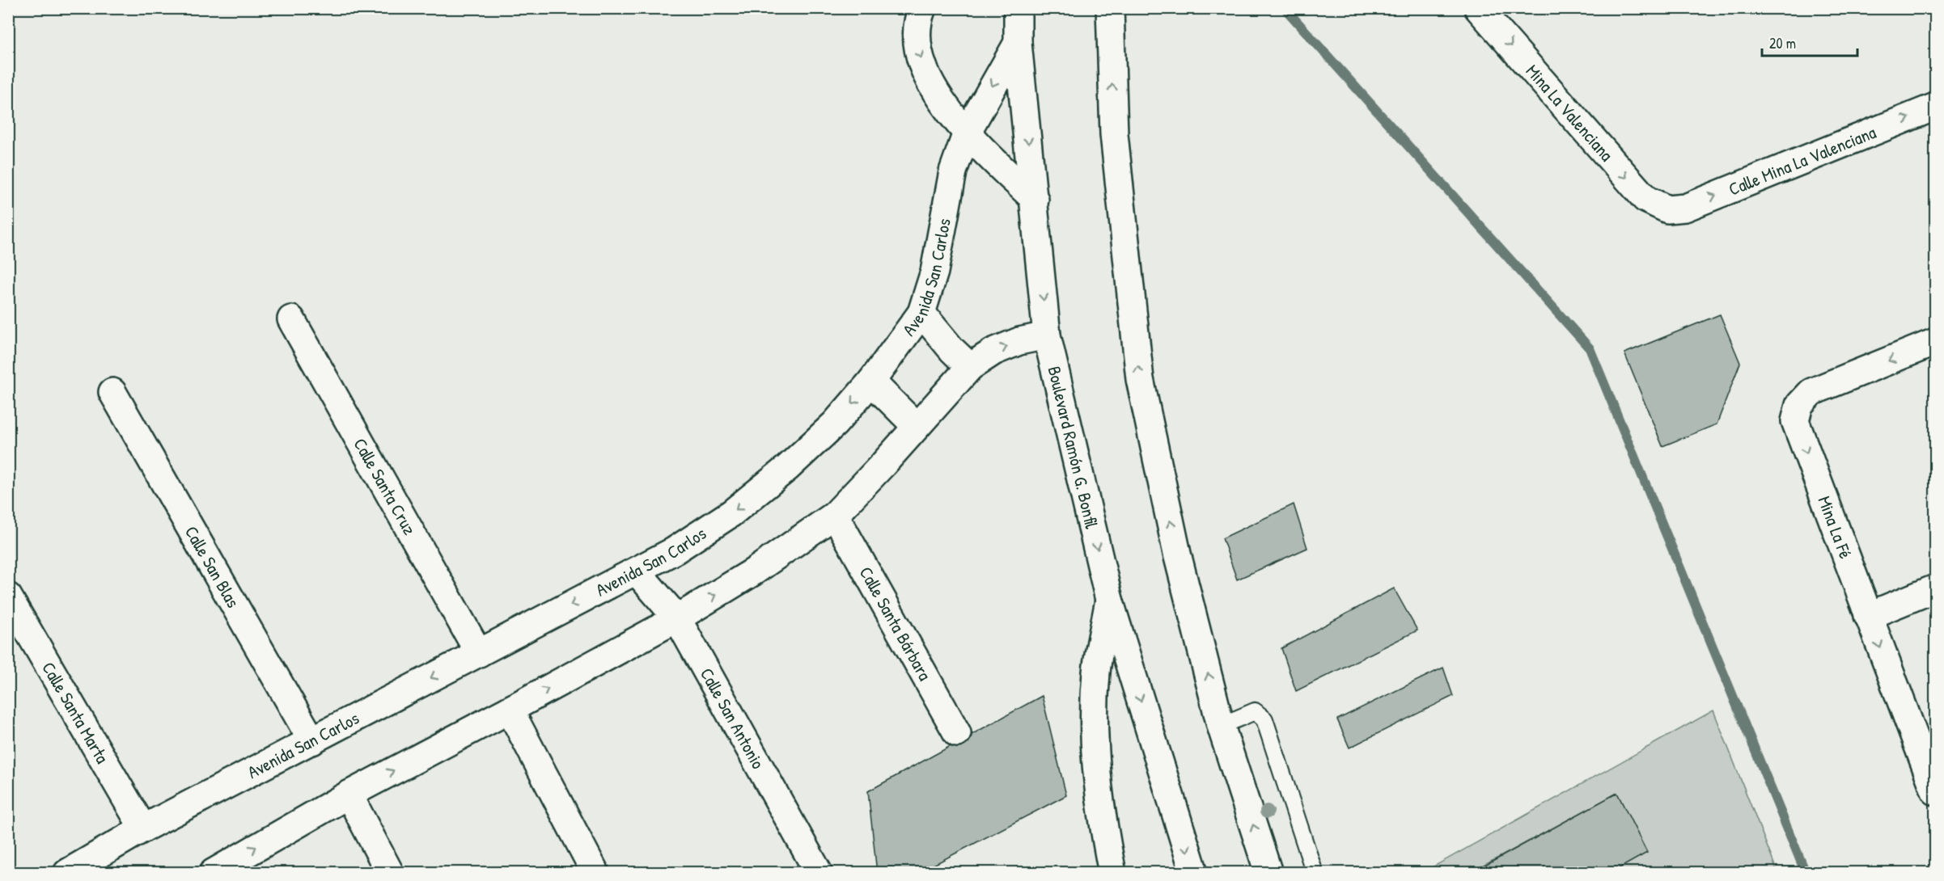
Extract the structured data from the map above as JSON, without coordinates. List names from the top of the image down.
{
  "streets": {
    "street": [
      "Mina La Valenciana",
      "Calle Mina La Valenciana",
      "Avenida San Carlos",
      "Boulevard Ramón G. Bonfil",
      "Calle Santa Cruz",
      "Mina La Fé",
      "Calle San Blas",
      "Calle Santa Bárbara",
      "Calle Santa Marta",
      "Calle San Antonio"
    ]
  },
  "crossings": [
    ["Mina La Valenciana", "Calle Mina La Valenciana"],
    ["Avenida San Carlos", "Boulevard Ramón G. Bonfil"],
    ["Avenida San Carlos", "Calle Santa Cruz"],
    ["Avenida San Carlos", "Calle San Blas"],
    ["Avenida San Carlos", "Calle Santa Marta"],
    ["Avenida San Carlos", "Calle San Antonio"]
  ],
  "one_way": ["Mina La Valenciana", "Calle Mina La Valenciana"],
  "scale_bar": "20 m"
}
